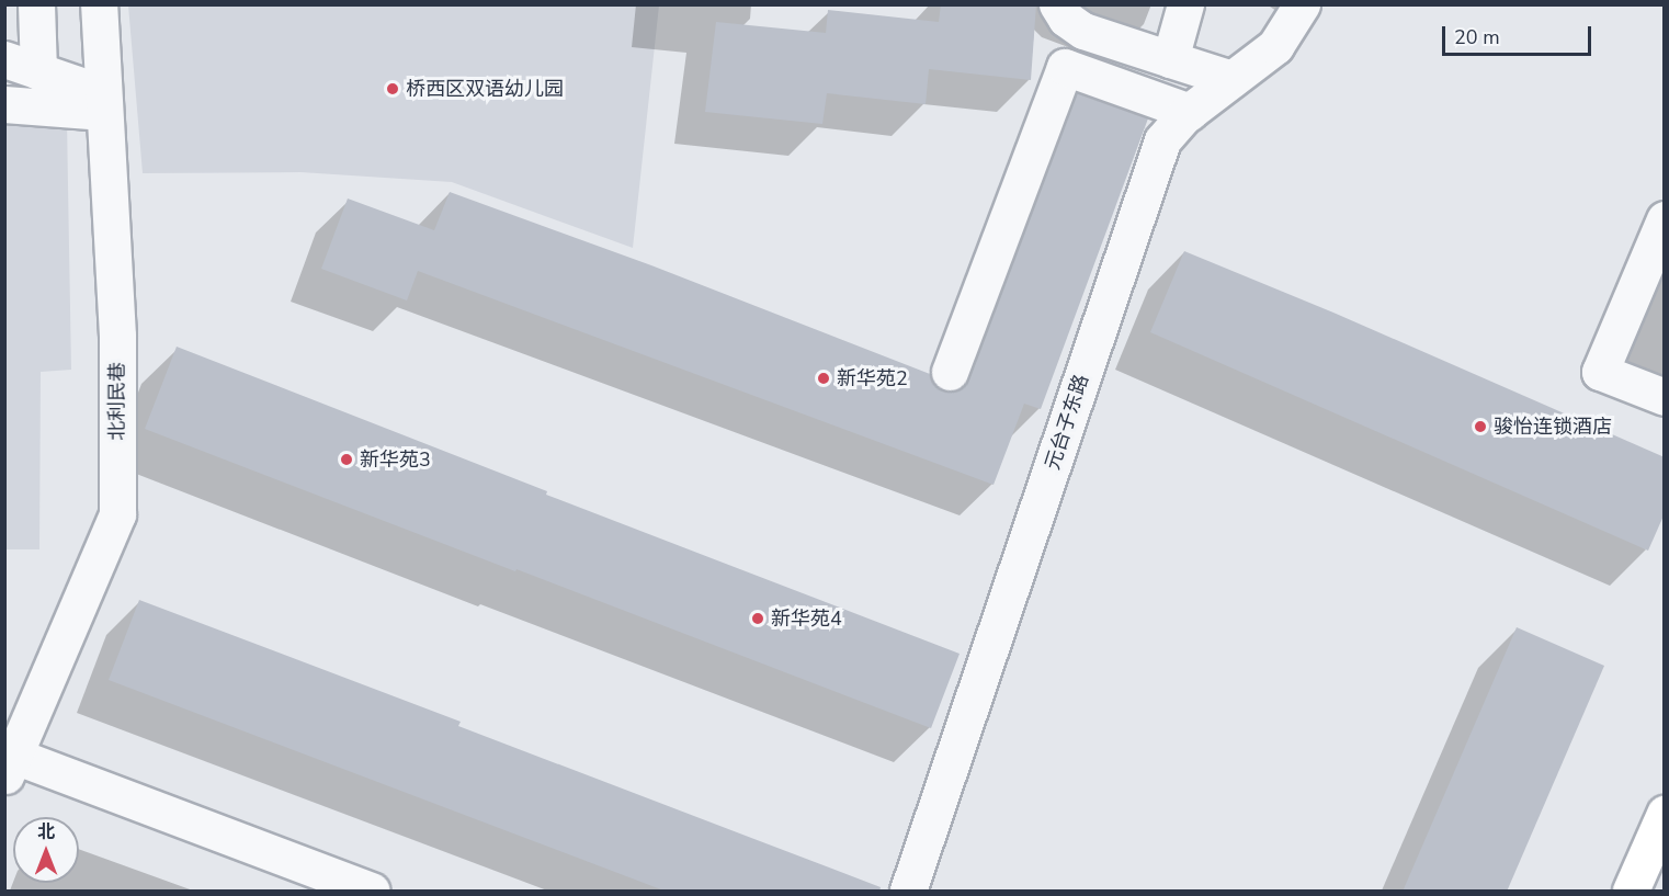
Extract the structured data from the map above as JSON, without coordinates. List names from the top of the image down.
{
  "streets": {
    "street": ["北利民巷", "元台子东路"]
  },
  "places": [
    "桥西区双语幼儿园",
    "新华苑2",
    "骏怡连锁酒店",
    "新华苑3",
    "新华苑4"
  ],
  "scale_bar": "20 m",
  "north": "top"
}
